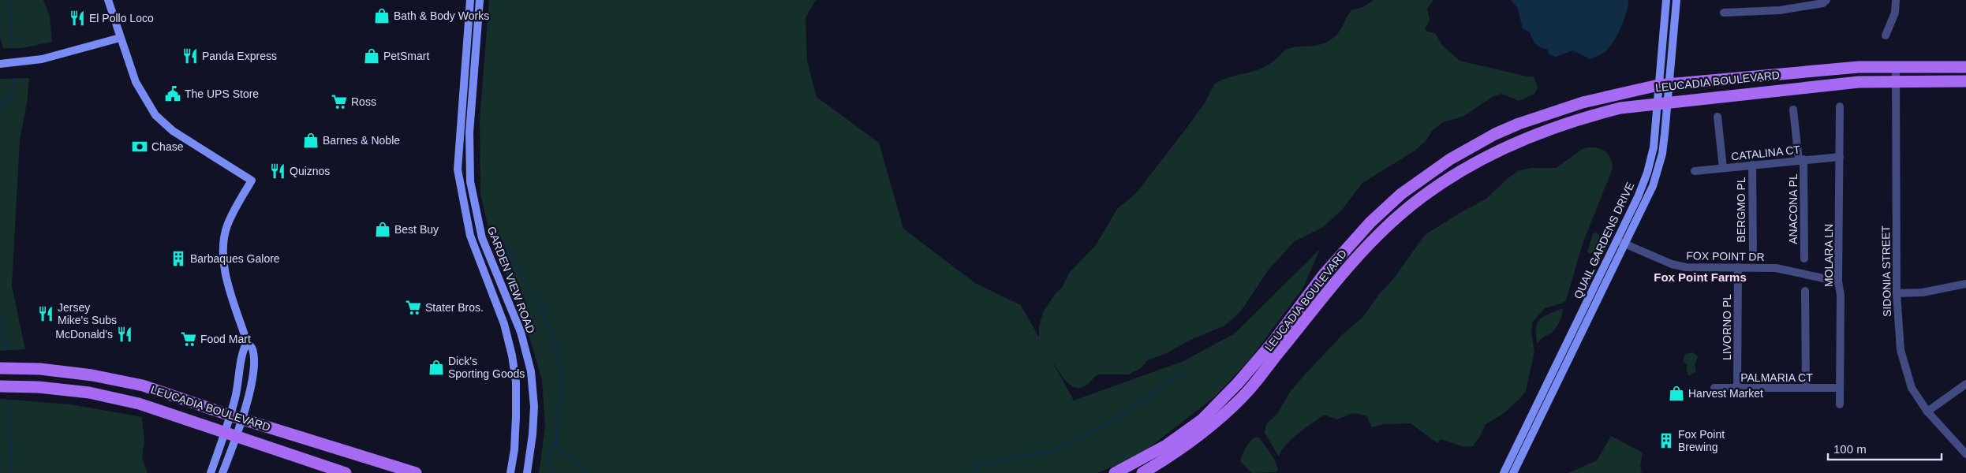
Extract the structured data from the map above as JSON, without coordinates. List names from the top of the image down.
{
  "streets": {
    "main road": ["LEUCADIA BOULEVARD", "QUAIL GARDENS DRIVE", "GARDEN VIEW ROAD"],
    "street": [
      "CATALINA CT",
      "ANACONA PL",
      "BERGMO PL",
      "MOLARA LN",
      "FOX POINT DR",
      "SIDONIA STREET",
      "LIVORNO PL",
      "PALMARIA CT"
    ]
  },
  "crossings": [
    ["LEUCADIA BOULEVARD", "QUAIL GARDENS DRIVE"],
    ["LEUCADIA BOULEVARD", "SIDONIA STREET"],
    ["CATALINA CT", "ANACONA PL"],
    ["CATALINA CT", "BERGMO PL"],
    ["CATALINA CT", "MOLARA LN"],
    ["QUAIL GARDENS DRIVE", "FOX POINT DR"],
    ["MOLARA LN", "FOX POINT DR"],
    ["MOLARA LN", "PALMARIA CT"],
    ["FOX POINT DR", "LIVORNO PL"],
    ["LIVORNO PL", "PALMARIA CT"]
  ],
  "districts": ["Fox Point Farms"],
  "places": {
    "shop": [
      "Bath & Body Works",
      "PetSmart",
      "Barnes & Noble",
      "Best Buy",
      "Dick's Sporting Goods",
      "Harvest Market"
    ],
    "restaurant": [
      "El Pollo Loco",
      "Panda Express",
      "Quiznos",
      "Jersey Mike's Subs",
      "McDonald's"
    ],
    "public building": ["The UPS Store"],
    "supermarket": ["Ross", "Stater Bros.", "Food Mart"],
    "bank": ["Chase"],
    "building": ["Barbaques Galore", "Fox Point Brewing"]
  },
  "scale_bar": "100 m"
}
